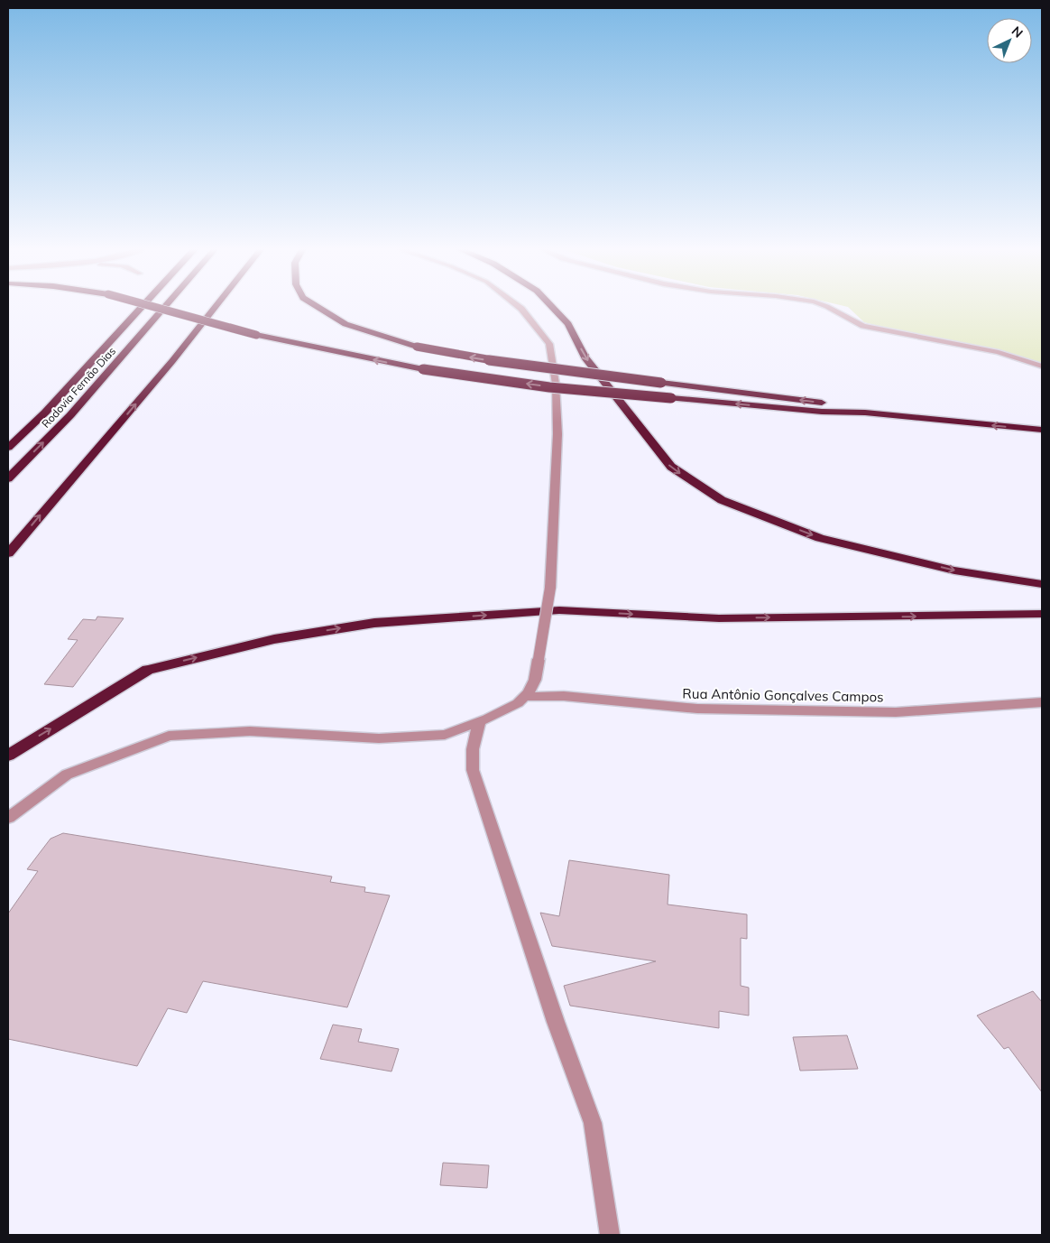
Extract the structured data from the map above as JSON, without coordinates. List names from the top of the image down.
{
  "streets": {
    "highway": ["Rodovia Fernão Dias"],
    "street": ["Rua Antônio Gonçalves Campos"]
  },
  "north": "top right"
}
